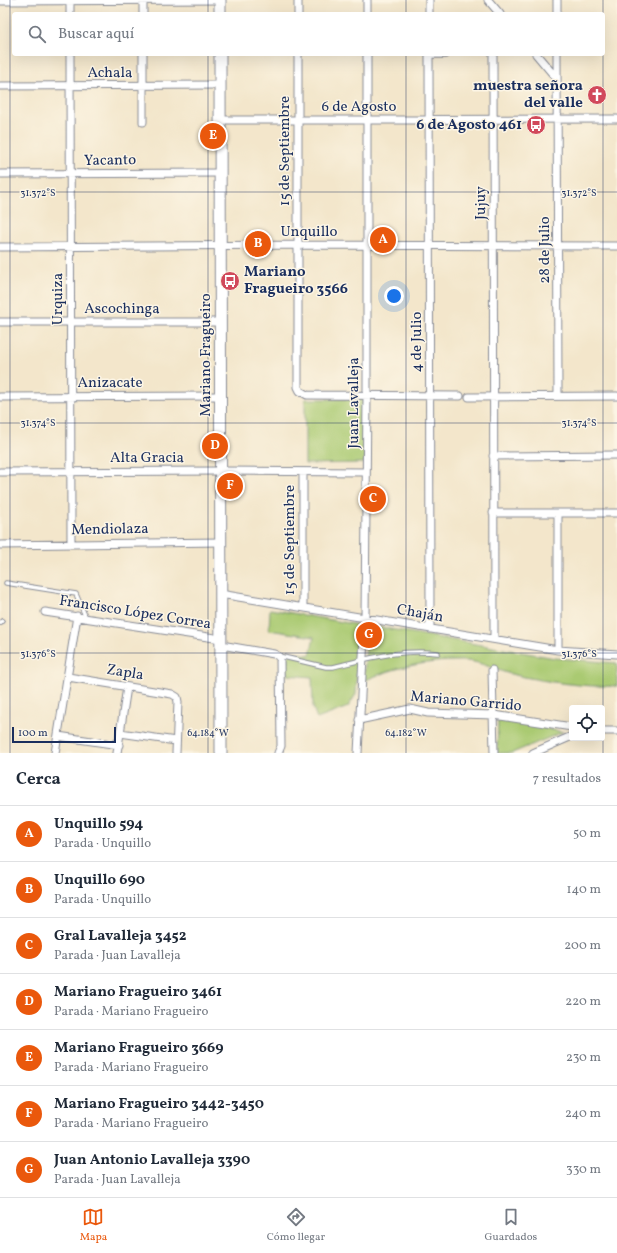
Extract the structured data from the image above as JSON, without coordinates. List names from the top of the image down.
{
  "streets": {
    "main road": ["Mariano Fragueiro"],
    "street": [
      "Achala",
      "6 de Agosto",
      "15 de Septiembre",
      "Yacanto",
      "Jujuy",
      "Unquillo",
      "28 de Julio",
      "Urquiza",
      "Ascochinga",
      "4 de Julio",
      "Anizacate",
      "Juan Lavalleja",
      "Alta Gracia",
      "Mendiolaza",
      "Francisco López Correa",
      "Chaján",
      "Zapla",
      "Mariano Garrido"
    ]
  },
  "crossings": [
    ["Achala", "Urquiza"],
    ["Achala", "Mariano Fragueiro"],
    ["6 de Agosto", "15 de Septiembre"],
    ["6 de Agosto", "Jujuy"],
    ["6 de Agosto", "28 de Julio"],
    ["6 de Agosto", "4 de Julio"],
    ["6 de Agosto", "Mariano Fragueiro"],
    ["6 de Agosto", "Juan Lavalleja"],
    ["15 de Septiembre", "Unquillo"],
    ["15 de Septiembre", "Juan Lavalleja"],
    ["15 de Septiembre", "Alta Gracia"],
    ["15 de Septiembre", "Chaján"],
    ["Yacanto", "Urquiza"],
    ["Yacanto", "Mariano Fragueiro"],
    ["Jujuy", "Unquillo"],
    ["Jujuy", "Chaján"],
    ["Unquillo", "28 de Julio"],
    ["Unquillo", "Urquiza"],
    ["Unquillo", "4 de Julio"],
    ["Unquillo", "Mariano Fragueiro"],
    ["Unquillo", "Juan Lavalleja"],
    ["Urquiza", "Ascochinga"],
    ["Urquiza", "Anizacate"],
    ["Urquiza", "Alta Gracia"],
    ["Urquiza", "Mendiolaza"],
    ["Ascochinga", "Mariano Fragueiro"],
    ["4 de Julio", "Chaján"],
    ["Mariano Fragueiro", "Anizacate"],
    ["Mariano Fragueiro", "Alta Gracia"],
    ["Mariano Fragueiro", "Mendiolaza"],
    ["Mariano Fragueiro", "Francisco López Correa"],
    ["Mariano Fragueiro", "Chaján"],
    ["Juan Lavalleja", "Alta Gracia"],
    ["Juan Lavalleja", "Chaján"],
    ["Juan Lavalleja", "Mariano Garrido"]
  ],
  "places": {
    "church": ["muestra señora del valle"],
    "bus stop": ["6 de Agosto 461", "Mariano Fragueiro 3566"]
  },
  "scale_bar": "100 m",
  "page": {
    "search": "Buscar aquí",
    "pins": [
      "E",
      "A",
      "B",
      "D",
      "F",
      "C",
      "G"
    ],
    "scale": "100 m",
    "heading": ["Cerca", "7 resultados"],
    "list": [
      {
        "mark": "A",
        "name": "Unquillo 594",
        "note": "Parada · Unquillo",
        "value": "50 m"
      },
      {
        "mark": "B",
        "name": "Unquillo 690",
        "note": "Parada · Unquillo",
        "value": "140 m"
      },
      {
        "mark": "C",
        "name": "Gral Lavalleja 3452",
        "note": "Parada · Juan Lavalleja",
        "value": "200 m"
      },
      {
        "mark": "D",
        "name": "Mariano Fragueiro 3461",
        "note": "Parada · Mariano Fragueiro",
        "value": "220 m"
      },
      {
        "mark": "E",
        "name": "Mariano Fragueiro 3669",
        "note": "Parada · Mariano Fragueiro",
        "value": "230 m"
      },
      {
        "mark": "F",
        "name": "Mariano Fragueiro 3442-3450",
        "note": "Parada · Mariano Fragueiro",
        "value": "240 m"
      },
      {
        "mark": "G",
        "name": "Juan Antonio Lavalleja 3390",
        "note": "Parada · Juan Lavalleja",
        "value": "330 m"
      }
    ],
    "nav": ["Mapa", "Cómo llegar", "Guardados"]
  },
  "coordinates": [
    "31.372°S",
    "31.374°S",
    "31.376°S",
    "64.184°W",
    "64.182°W"
  ]
}
